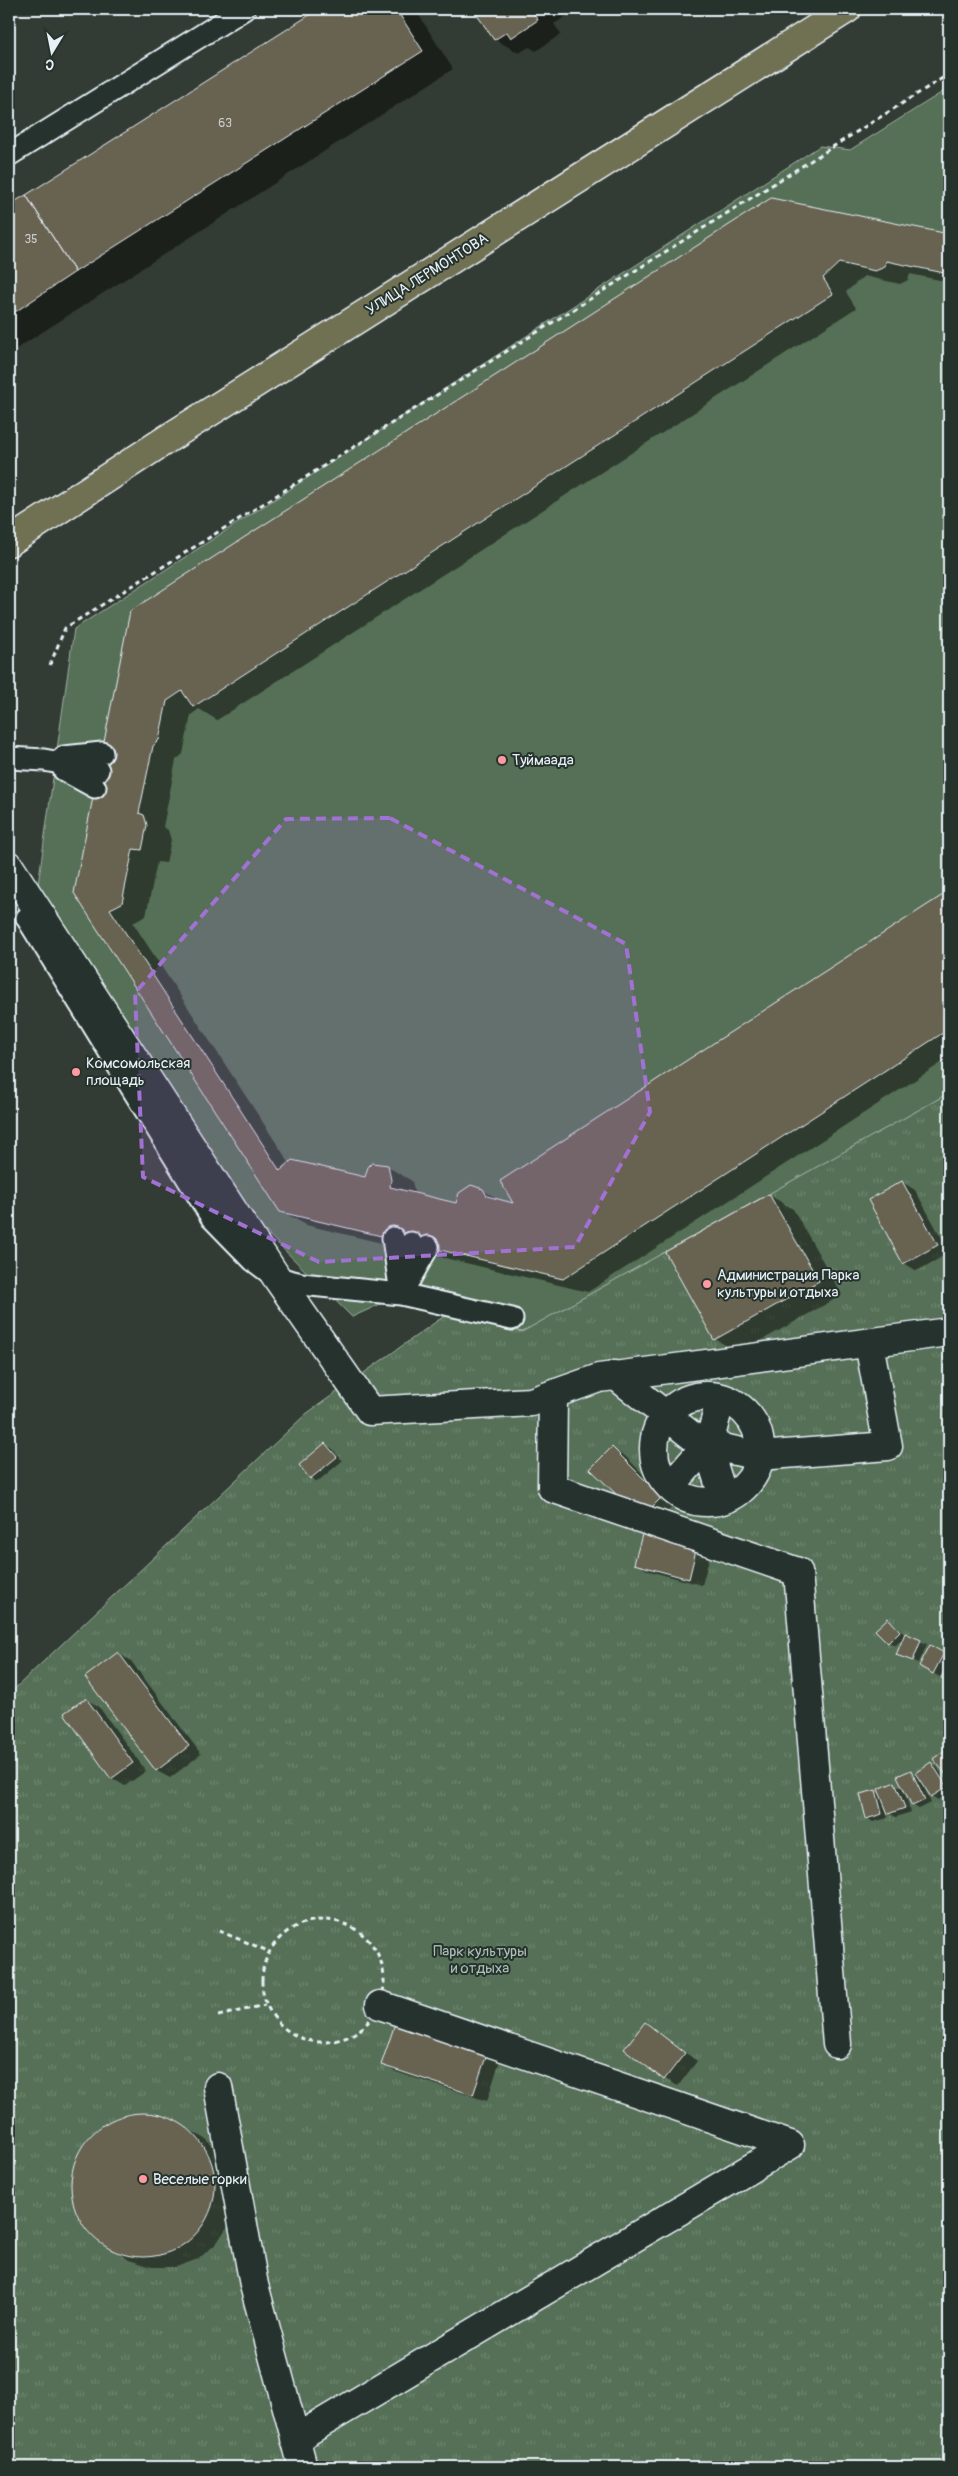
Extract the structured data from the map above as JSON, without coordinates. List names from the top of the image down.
{
  "streets": {
    "main road": ["УЛИЦА ЛЕРМОНТОВА"]
  },
  "parks": ["Парк культуры и отдыха"],
  "places": [
    "Туймаада",
    "Комсомольская площадь",
    "Администрация Парка культуры и отдыха",
    "Веселые горки"
  ],
  "house_numbers": ["63", "35"],
  "north": "bottom"
}
